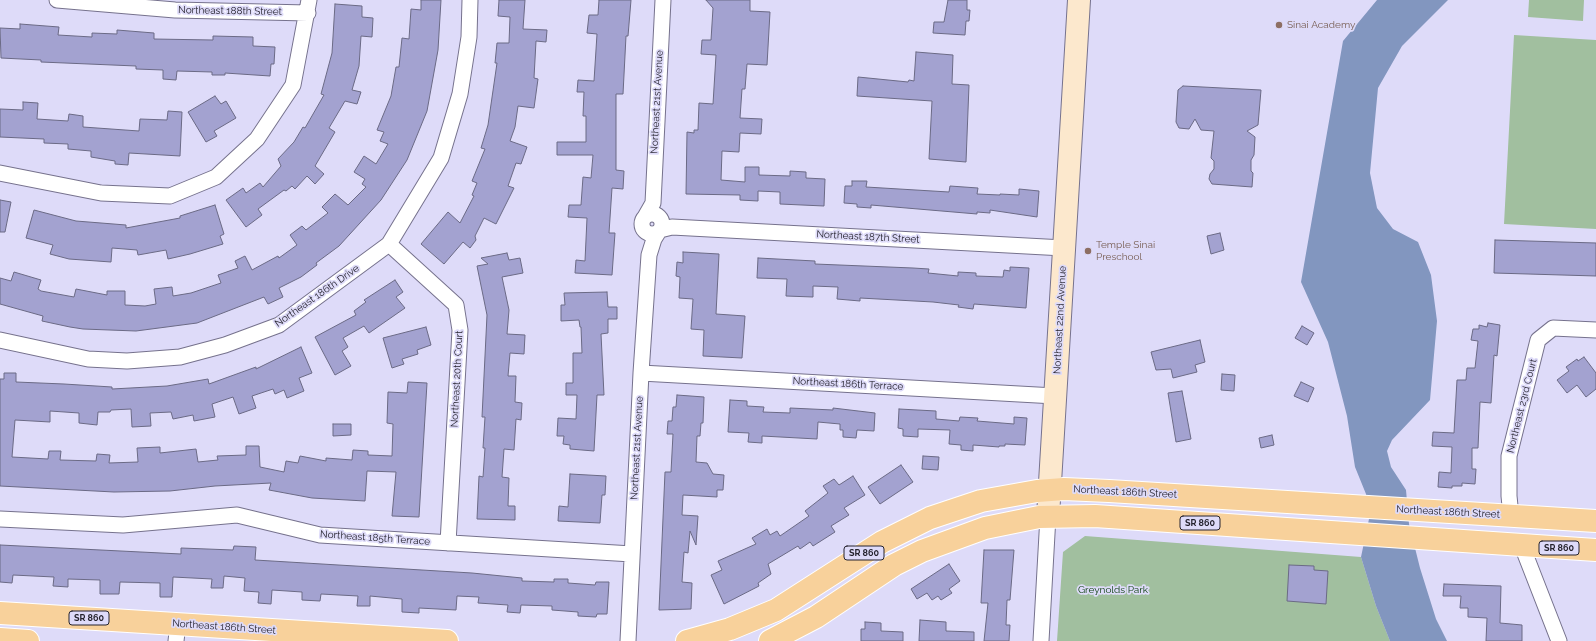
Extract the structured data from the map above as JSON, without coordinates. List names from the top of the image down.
{
  "streets": {
    "main road": ["Northeast 186th Street", "SR 860"],
    "street": [
      "Northeast 188th Street",
      "Northeast 21st Avenue",
      "Northeast 187th Street",
      "Northeast 186th Drive",
      "Northeast 22nd Avenue",
      "Northeast 20th Court",
      "Northeast 186th Terrace",
      "Northeast 23rd Court",
      "Northeast 185th Terrace"
    ]
  },
  "crossings": [
    ["Northeast 21st Avenue", "Northeast 187th Street"],
    ["Northeast 21st Avenue", "Northeast 186th Terrace"],
    ["Northeast 21st Avenue", "Northeast 185th Terrace"],
    ["Northeast 187th Street", "Northeast 22nd Avenue"],
    ["Northeast 186th Drive", "Northeast 20th Court"],
    ["Northeast 22nd Avenue", "Northeast 186th Terrace"],
    ["Northeast 22nd Avenue", "Northeast 186th Street"],
    ["Northeast 22nd Avenue", "SR 860"],
    ["Northeast 20th Court", "Northeast 185th Terrace"],
    ["Northeast 23rd Court", "Northeast 186th Street"]
  ],
  "parks": ["Greynolds Park"],
  "places": ["Sinai Academy", "Temple Sinai Preschool"]
}
